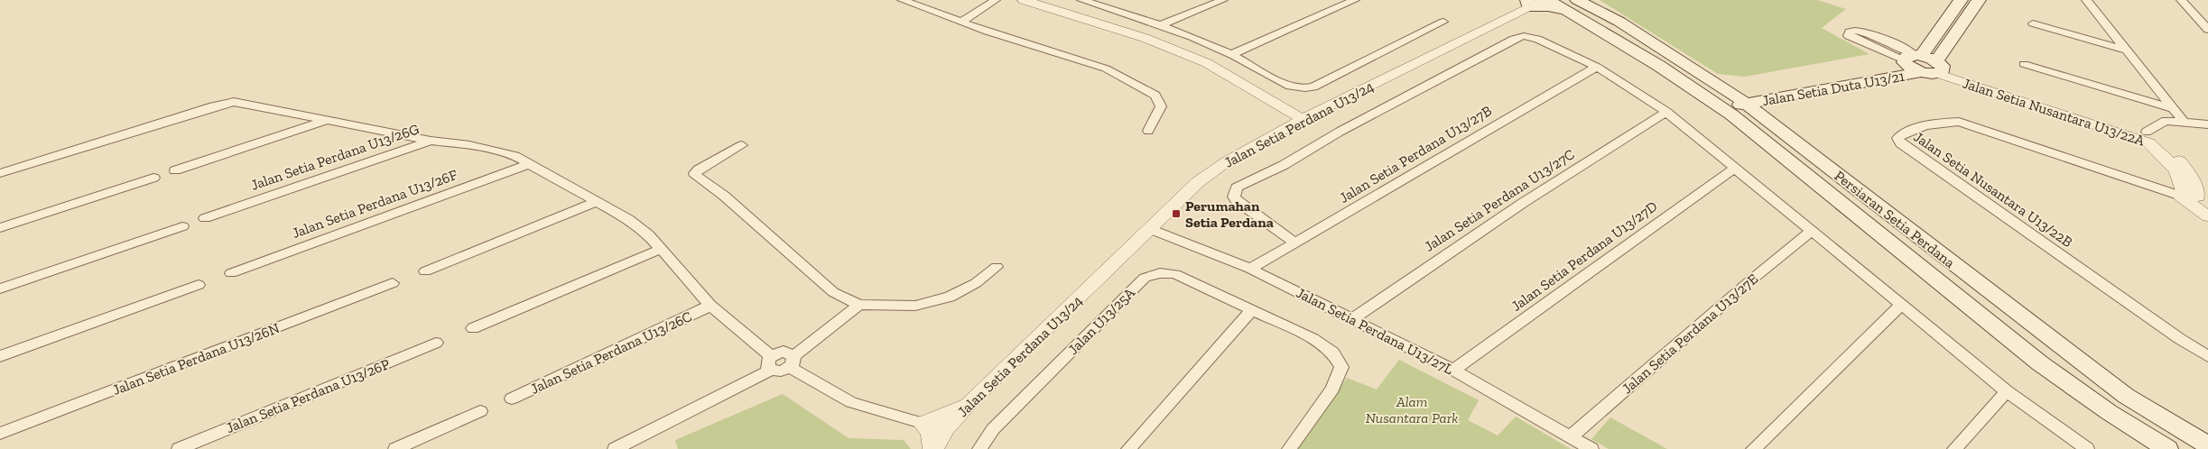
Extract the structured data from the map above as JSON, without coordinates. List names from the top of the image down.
{
  "streets": {
    "main road": ["Jalan Setia Duta U13/21", "Persiaran Setia Perdana"],
    "street": [
      "Jalan Setia Nusantara U13/22A",
      "Jalan Setia Perdana U13/24",
      "Jalan Setia Perdana U13/27B",
      "Jalan Setia Perdana U13/26G",
      "Jalan Setia Nusantara U13/22B",
      "Jalan Setia Perdana U13/27C",
      "Jalan Setia Perdana U13/26F",
      "Jalan Setia Perdana U13/27D",
      "Jalan U13/25A",
      "Jalan Setia Perdana U13/27L",
      "Jalan Setia Perdana U13/27E",
      "Jalan Setia Perdana U13/26C",
      "Jalan Setia Perdana U13/26N",
      "Jalan Setia Perdana U13/26P"
    ]
  },
  "crossings": [
    ["Jalan Setia Duta U13/21", "Jalan Setia Nusantara U13/22A"],
    ["Jalan Setia Duta U13/21", "Persiaran Setia Perdana"],
    ["Jalan Setia Nusantara U13/22A", "Jalan Setia Nusantara U13/22B"],
    ["Jalan Setia Perdana U13/24", "Persiaran Setia Perdana"],
    ["Jalan Setia Perdana U13/24", "Jalan Setia Perdana U13/27L"],
    ["Jalan Setia Perdana U13/27B", "Jalan Setia Perdana U13/27L"],
    ["Jalan Setia Perdana U13/26G", "Jalan Setia Perdana U13/26F"],
    ["Jalan Setia Perdana U13/26G", "Jalan Setia Perdana U13/26C"],
    ["Jalan Setia Perdana U13/27C", "Jalan Setia Perdana U13/27L"],
    ["Jalan Setia Perdana U13/27D", "Jalan Setia Perdana U13/27L"],
    ["Jalan Setia Perdana U13/27L", "Jalan Setia Perdana U13/27E"]
  ],
  "parks": ["Alam Nusantara Park"],
  "places": {
    "transit": ["Perumahan Setia Perdana"]
  }
}
